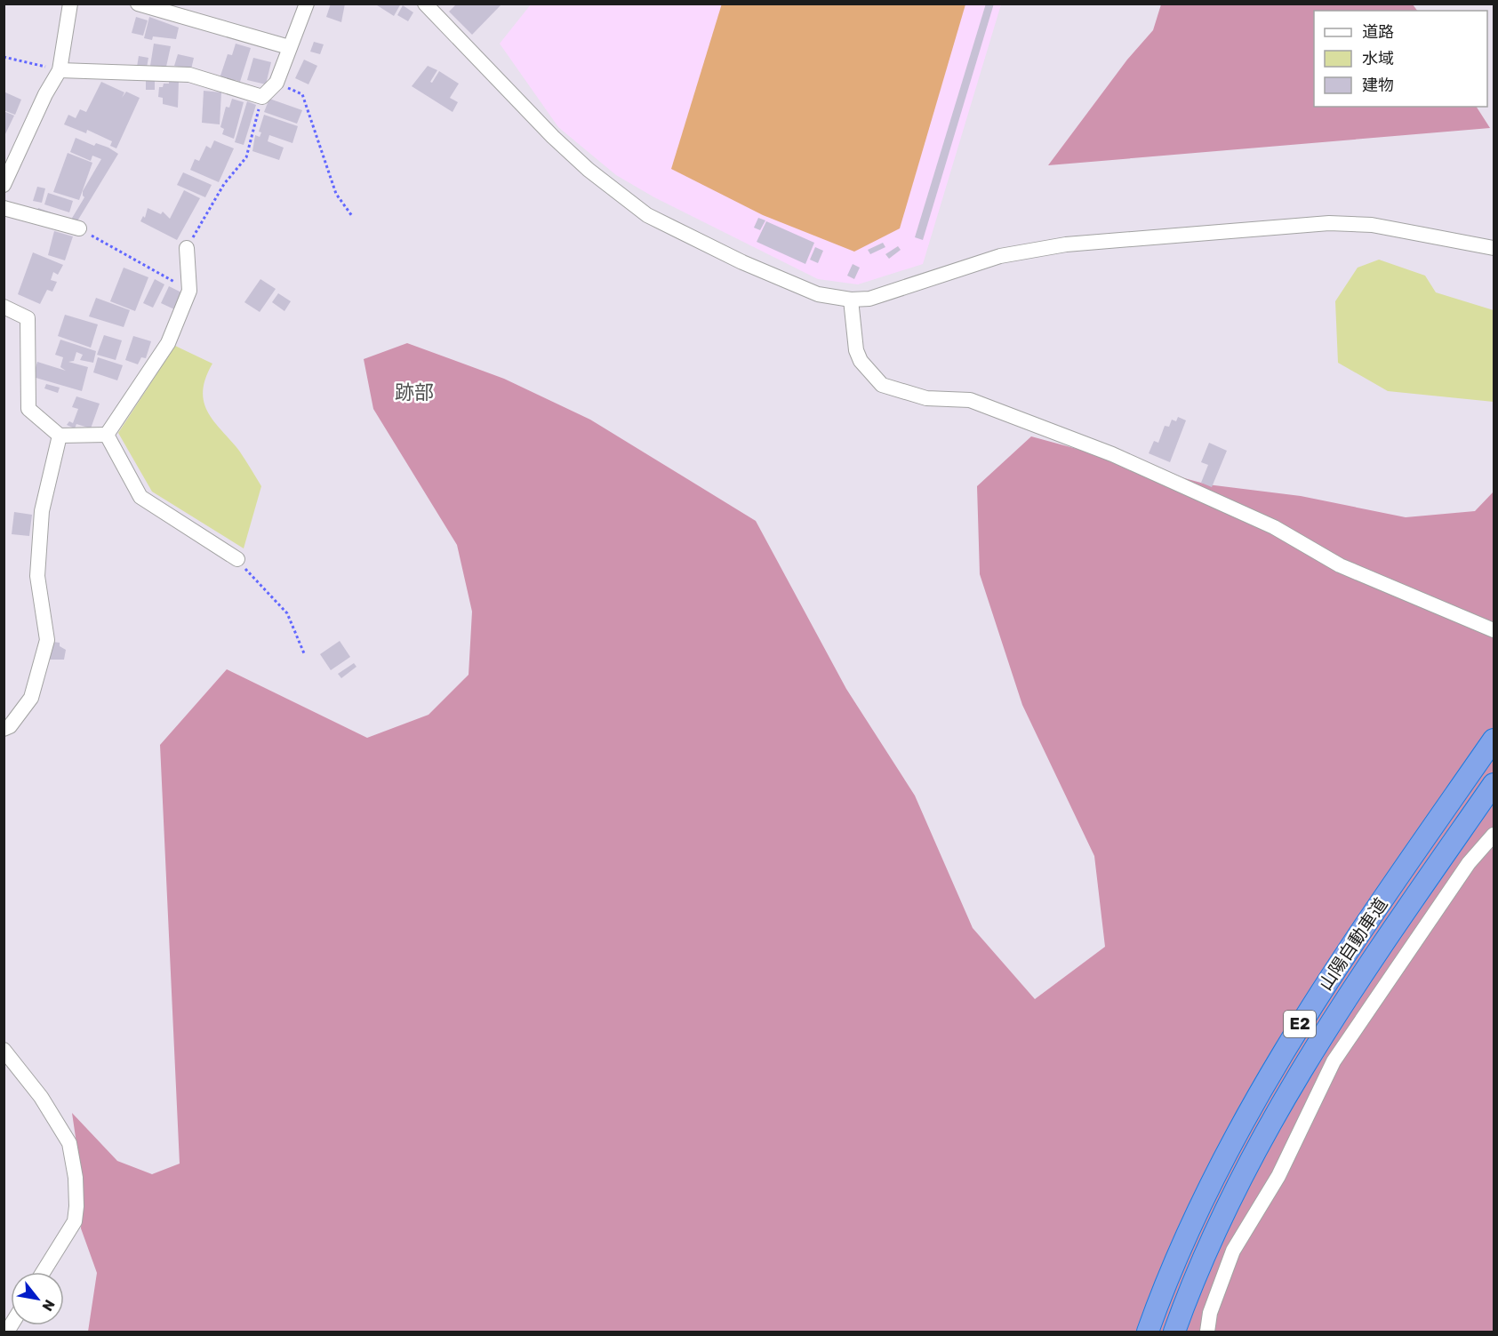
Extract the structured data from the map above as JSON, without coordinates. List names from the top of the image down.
{
  "streets": {
    "highway": ["山陽自動車道", "E2"]
  },
  "districts": ["跡部"],
  "legend": ["道路", "水域", "建物"],
  "north": "bottom right"
}
